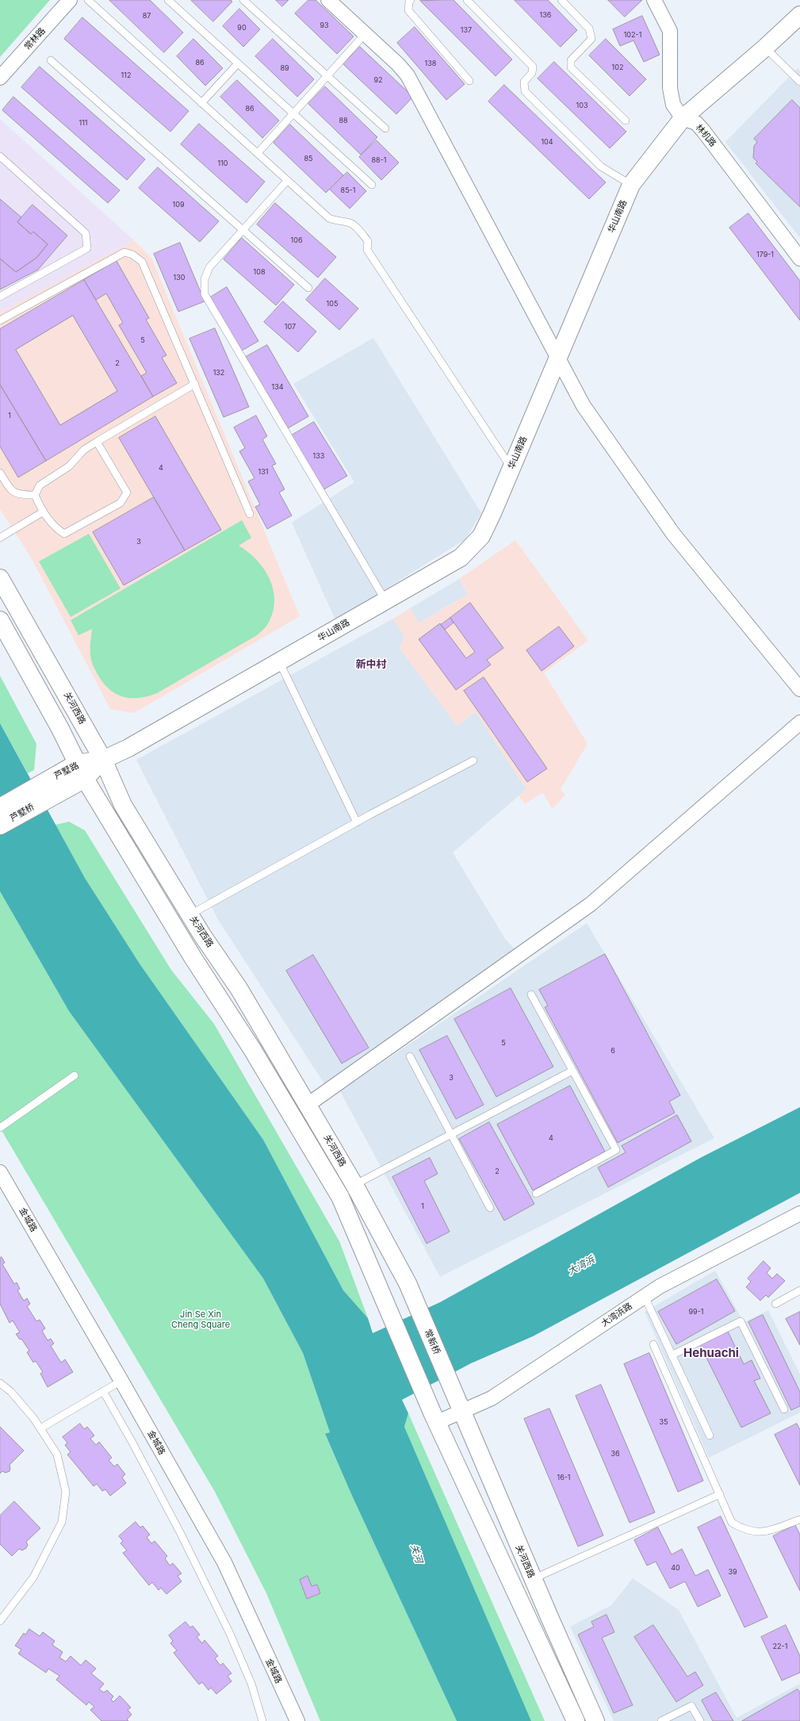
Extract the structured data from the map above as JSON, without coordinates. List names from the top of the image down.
{
  "streets": {
    "main road": [
      "华山南路",
      "关河西路",
      "芦墅路",
      "芦墅桥",
      "常新桥"
    ],
    "street": [
      "常林路",
      "林机路",
      "金城路",
      "大湾浜路"
    ]
  },
  "crossings": [
    ["林机路", "华山南路"],
    ["华山南路", "关河西路"],
    ["华山南路", "芦墅路"],
    ["关河西路", "芦墅路"],
    ["关河西路", "大湾浜路"],
    ["关河西路", "常新桥"],
    ["芦墅路", "芦墅桥"],
    ["大湾浜路", "常新桥"]
  ],
  "districts": ["新中村", "Hehuachi"],
  "water": ["大湾浜", "关河"],
  "parks": ["Jin Se Xin Cheng Square"],
  "house_numbers": [
    "136",
    "87",
    "93",
    "90",
    "137",
    "102-1",
    "86",
    "138",
    "102",
    "89",
    "112",
    "92",
    "103",
    "86",
    "88",
    "111",
    "104",
    "85",
    "88-1",
    "110",
    "85-1",
    "109",
    "106",
    "179-1",
    "108",
    "130",
    "105",
    "107",
    "5",
    "2",
    "132",
    "134",
    "1",
    "133",
    "4",
    "131",
    "3",
    "5",
    "6",
    "3",
    "4",
    "2",
    "1",
    "99-1",
    "35",
    "36",
    "16-1",
    "40",
    "39",
    "22-1"
  ]
}
